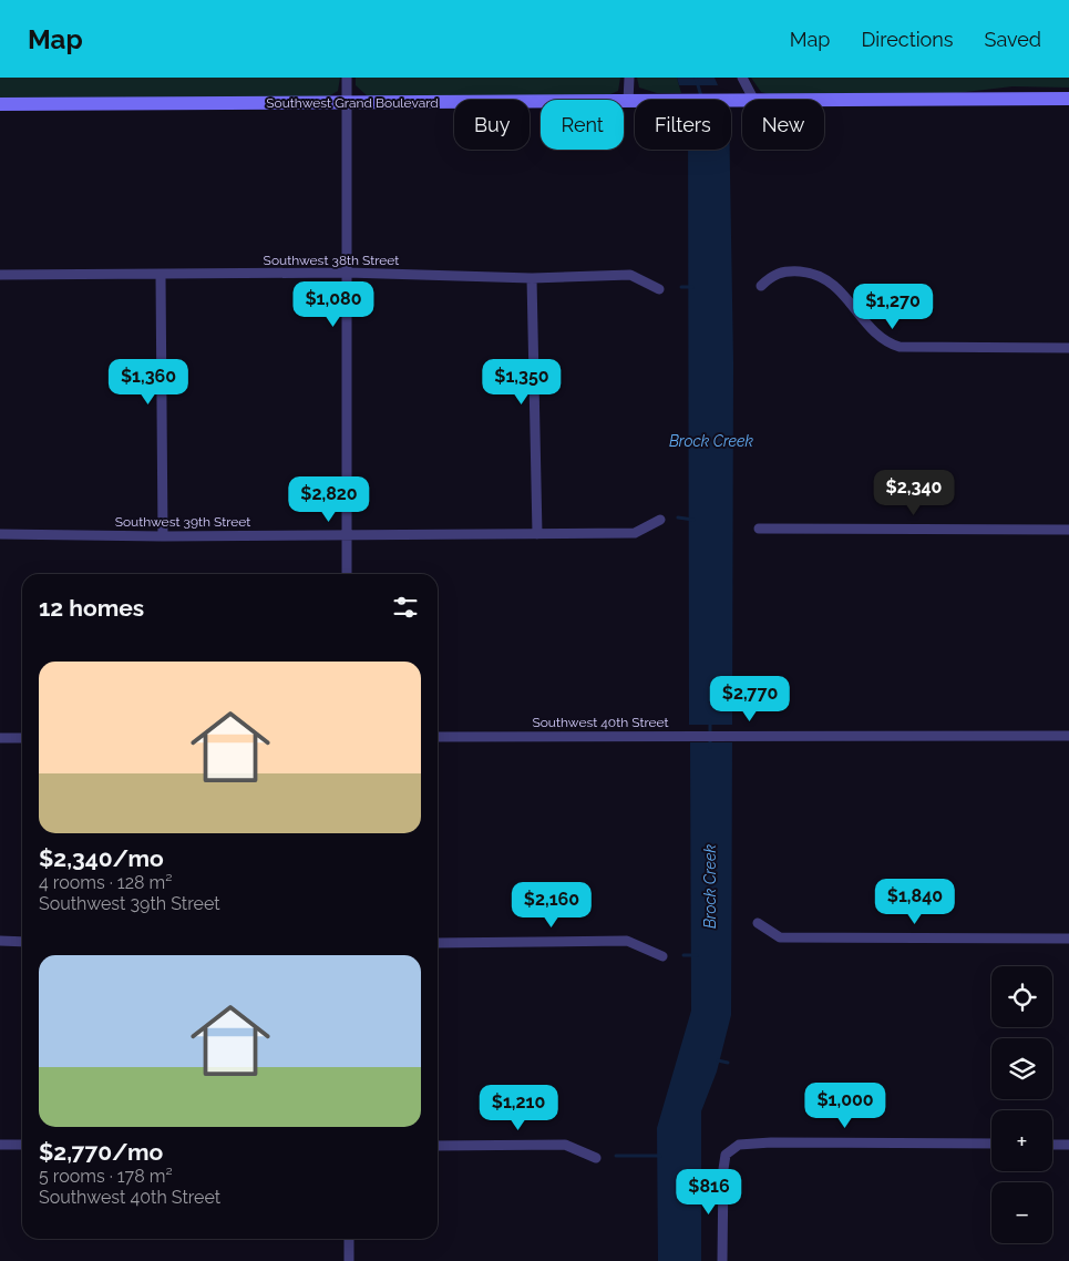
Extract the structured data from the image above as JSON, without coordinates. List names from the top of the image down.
{
  "streets": {
    "street": [
      "Southwest Grand Boulevard",
      "Southwest 38th Street",
      "Southwest 39th Street",
      "Southwest 40th Street"
    ]
  },
  "water": ["Brock Creek"],
  "page": {
    "header": "Map",
    "nav": ["Map", "Directions", "Saved"],
    "chip": [
      "Buy",
      "Rent",
      "Filters",
      "New"
    ],
    "price": [
      "$1,080",
      "$1,270",
      "$1,360",
      "$1,350",
      "$2,340",
      "$2,820",
      "$2,770",
      "$1,840",
      "$2,160",
      "$1,000",
      "$1,210",
      "$816"
    ],
    "heading": "12 homes",
    "list": [
      {
        "name": "$2,340/mo",
        "note": "4 rooms · 128 m² · Southwest 39th Street"
      },
      {
        "name": "$2,770/mo",
        "note": "5 rooms · 178 m² · Southwest 40th Street"
      }
    ],
    "map_buttons": ["+", "−"]
  }
}
